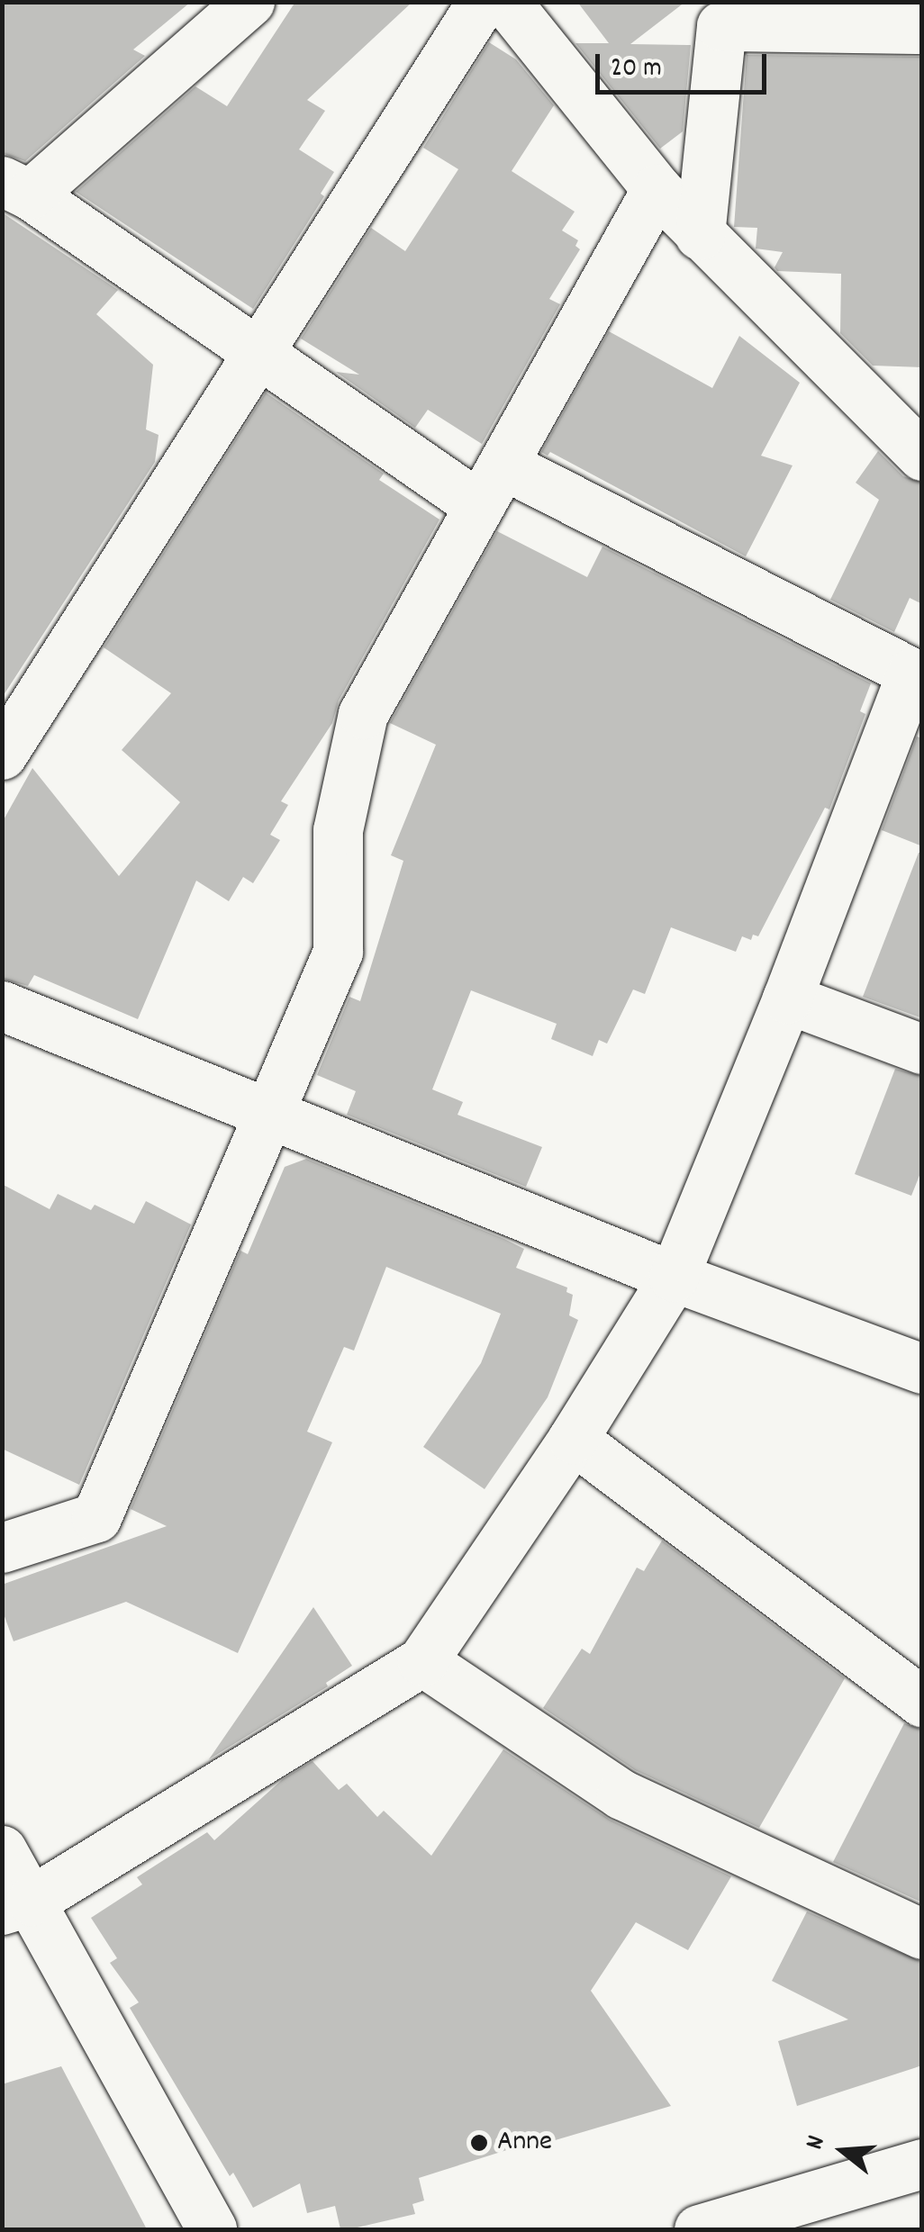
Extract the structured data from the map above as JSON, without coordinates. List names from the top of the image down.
{
  "places": ["Anne"],
  "scale_bar": "20 m",
  "north": "left"
}
